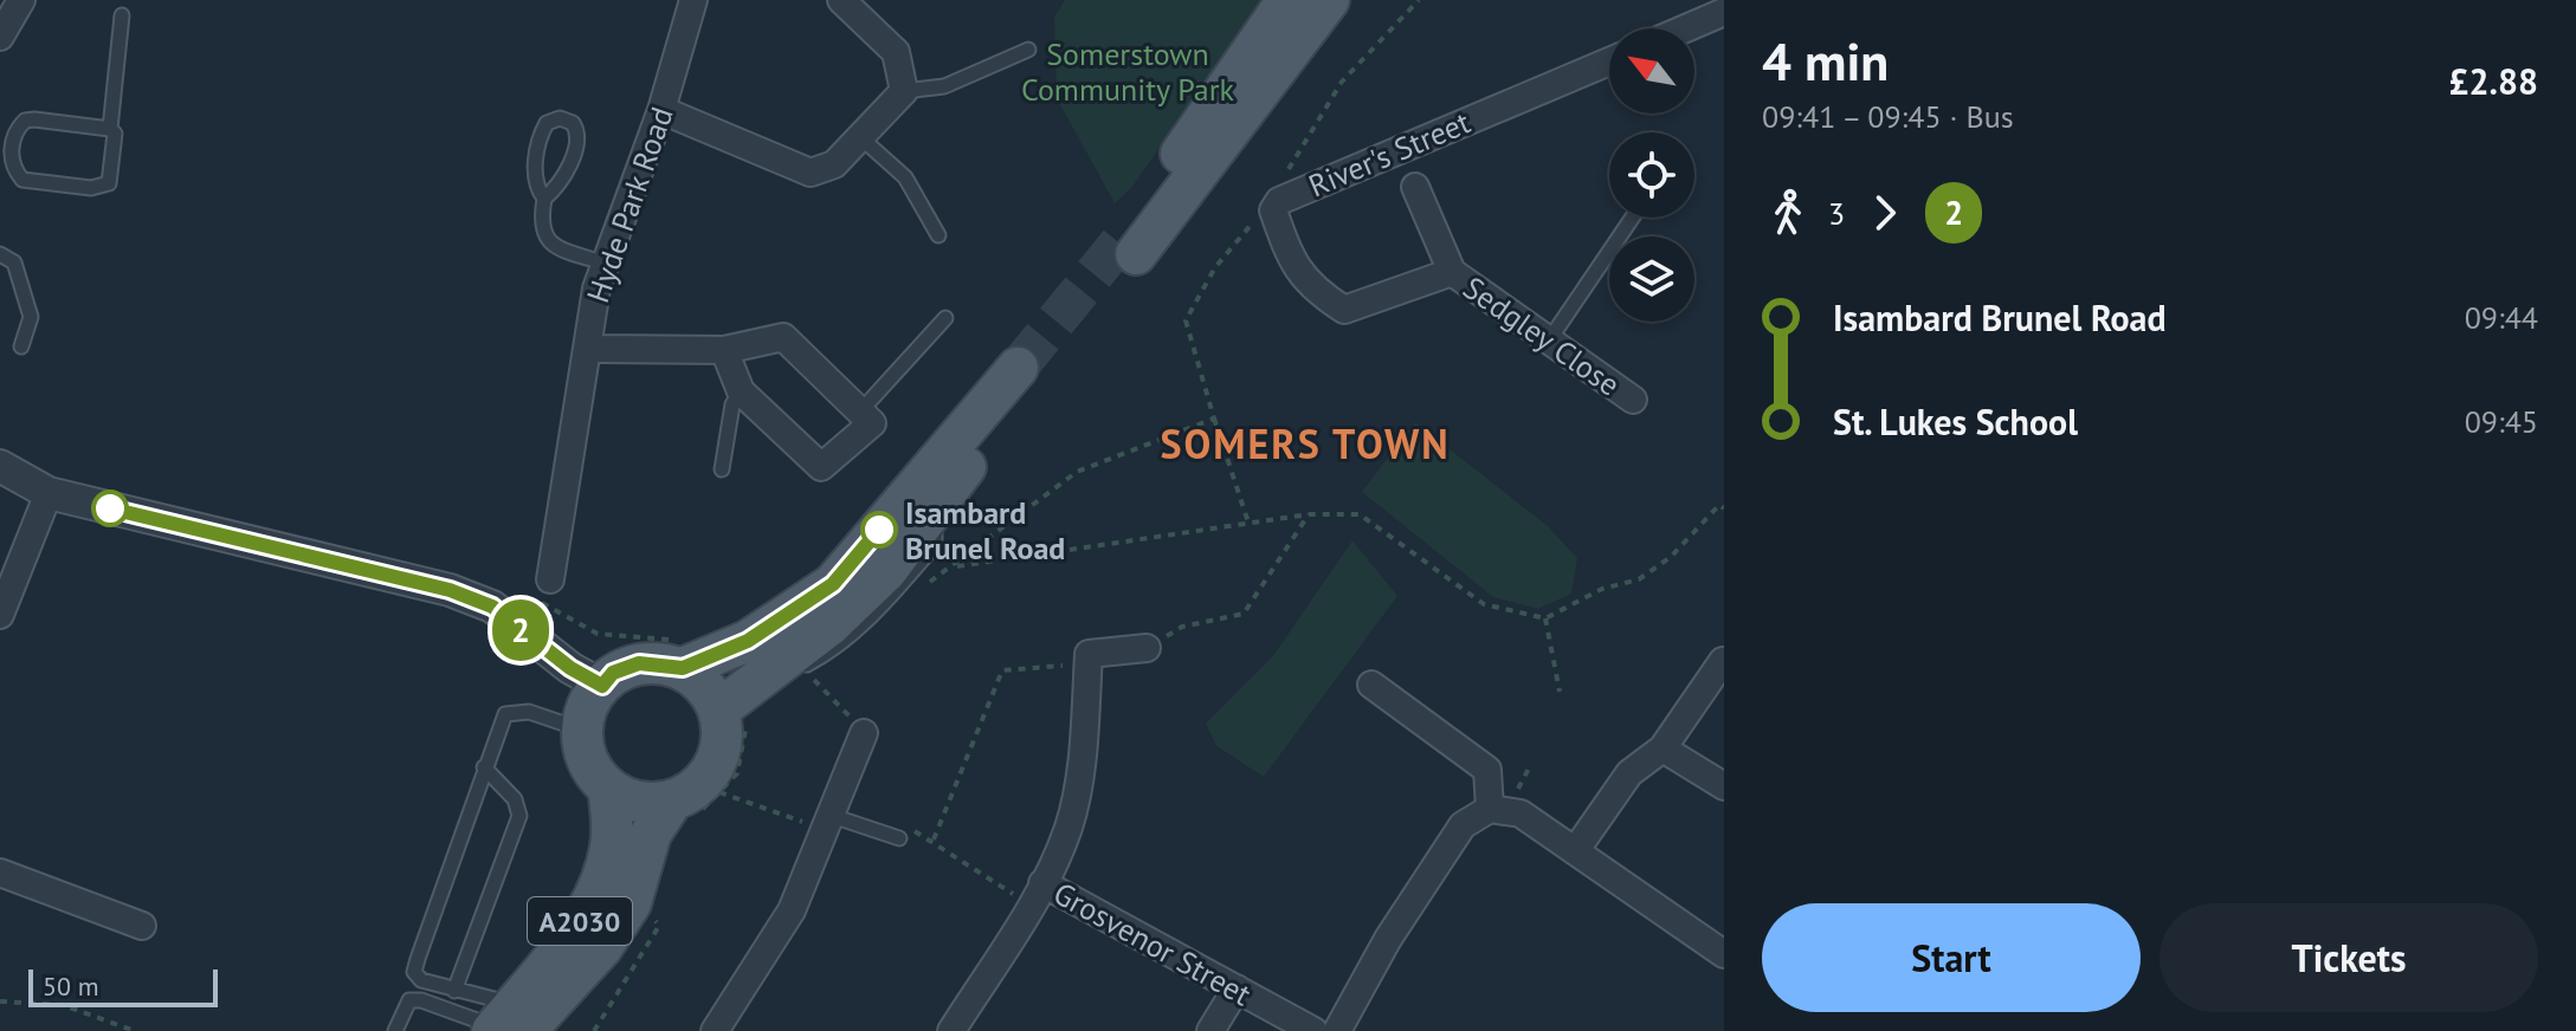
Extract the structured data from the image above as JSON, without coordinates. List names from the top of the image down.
{
  "streets": {
    "main road": ["A2030"],
    "street": [
      "River's Street",
      "Hyde Park Road",
      "Sedgley Close",
      "Grosvenor Street"
    ]
  },
  "crossings": [
    ["River's Street", "Sedgley Close"]
  ],
  "districts": ["SOMERS TOWN"],
  "parks": ["Somerstown Community Park"],
  "places": ["Isambard Brunel Road"],
  "lines": ["bus line 2"],
  "scale_bar": "50 m",
  "north": "top left",
  "page": {
    "on_map": "2",
    "heading": ["4 min", "09:41 – 09:45 · Bus", "£2.88"],
    "legs": ["3", "2"],
    "list": [
      {
        "name": "Isambard Brunel Road",
        "value": "09:44"
      },
      {
        "name": "St. Lukes School",
        "value": "09:45"
      }
    ],
    "buttons": ["Start", "Tickets"],
    "scale": "50 m"
  }
}
